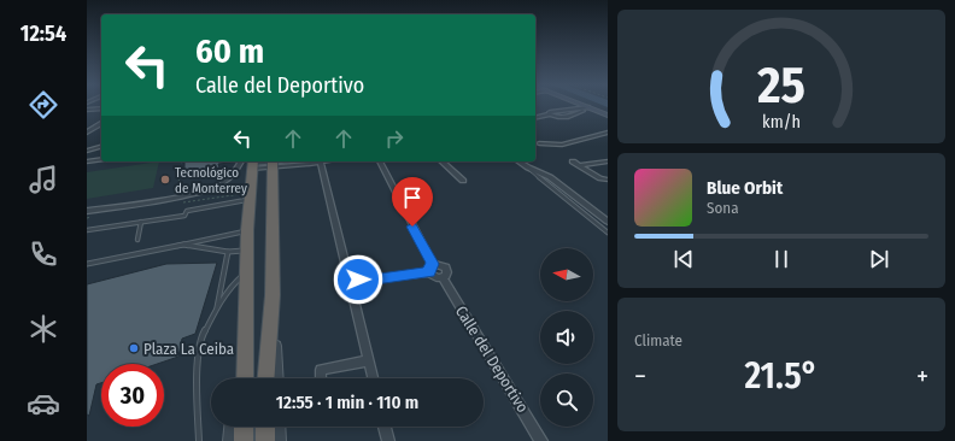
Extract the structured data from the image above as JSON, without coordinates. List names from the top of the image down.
{
  "streets": {
    "street": ["Calle del Deportivo"]
  },
  "places": ["Tecnológico de Monterrey", "Plaza La Ceiba"],
  "north": "left",
  "page": {
    "tabs": "12:54",
    "turn": ["60 m", "Calle del Deportivo"],
    "song": ["Blue Orbit", "Sona"],
    "tile": "Climate",
    "heat": ["−", "21.5°", "+"],
    "limit": "30",
    "trip": "12:55 · 1 min · 110 m",
    "gauge": ["25", "km/h"]
  }
}
